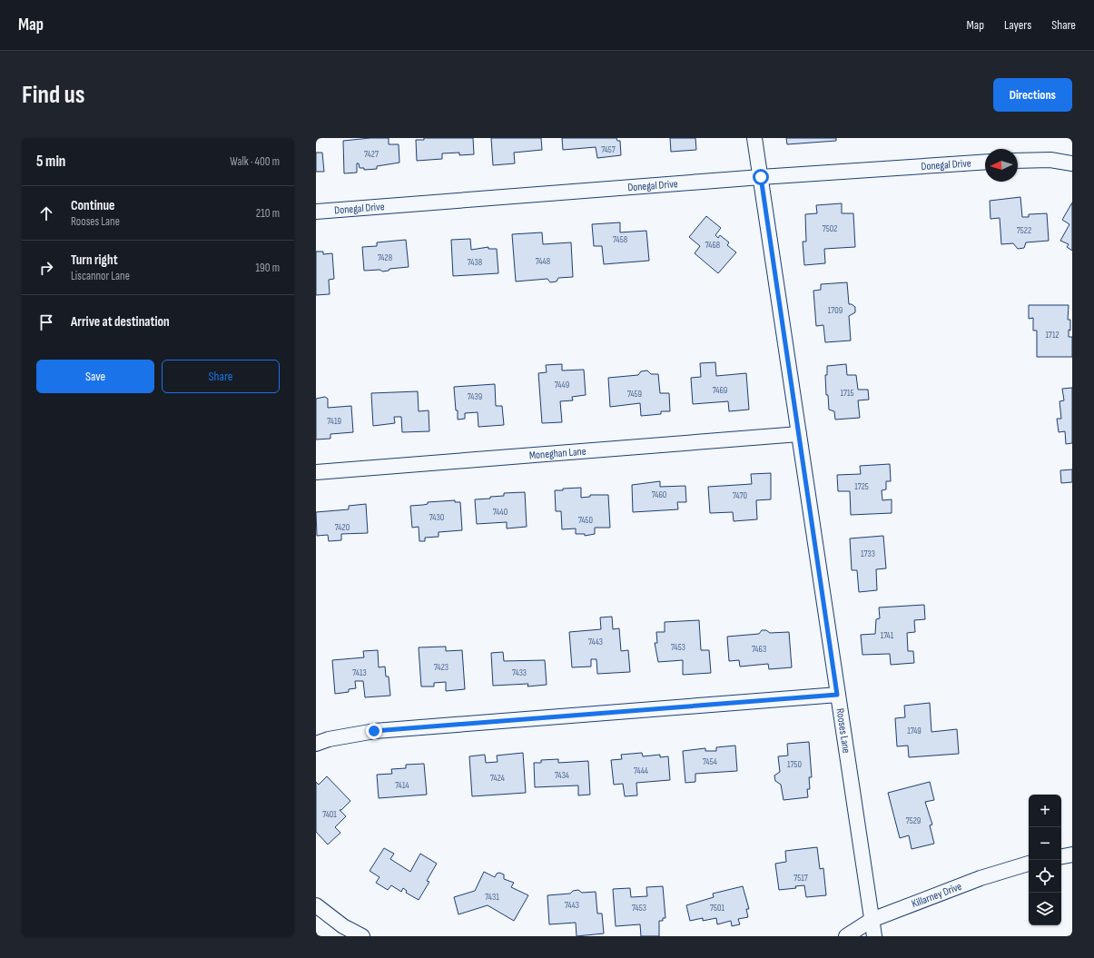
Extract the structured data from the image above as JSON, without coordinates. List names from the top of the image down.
{
  "streets": {
    "street": [
      "Donegal Drive",
      "Moneghan Lane",
      "Rooses Lane",
      "Killarney Drive"
    ]
  },
  "crossings": [
    ["Donegal Drive", "Rooses Lane"],
    ["Moneghan Lane", "Rooses Lane"],
    ["Rooses Lane", "Killarney Drive"]
  ],
  "house_numbers": [
    "7457",
    "7427",
    "7502",
    "7522",
    "7458",
    "7468",
    "7428",
    "7448",
    "7438",
    "1709",
    "1712",
    "7449",
    "7469",
    "1715",
    "7459",
    "7439",
    "7419",
    "1725",
    "7460",
    "7470",
    "7440",
    "7430",
    "7450",
    "7420",
    "1733",
    "1741",
    "7443",
    "7453",
    "7463",
    "7423",
    "7413",
    "7433",
    "1749",
    "7454",
    "1750",
    "7444",
    "7434",
    "7424",
    "7414",
    "7401",
    "7529",
    "7517",
    "7431",
    "7443",
    "7453",
    "7501"
  ],
  "north": "left",
  "page": {
    "header": "Map",
    "nav": ["Map", "Layers", "Share"],
    "buttons": [
      "Directions",
      ["Save", "Share"]
    ],
    "title": "Find us",
    "heading": ["5 min", "Walk · 400 m"],
    "list": [
      ["Continue", "Rooses Lane", "210 m"],
      ["Turn right", "Liscannor Lane", "190 m"],
      "Arrive at destination"
    ],
    "map_buttons": ["+", "−"]
  }
}
